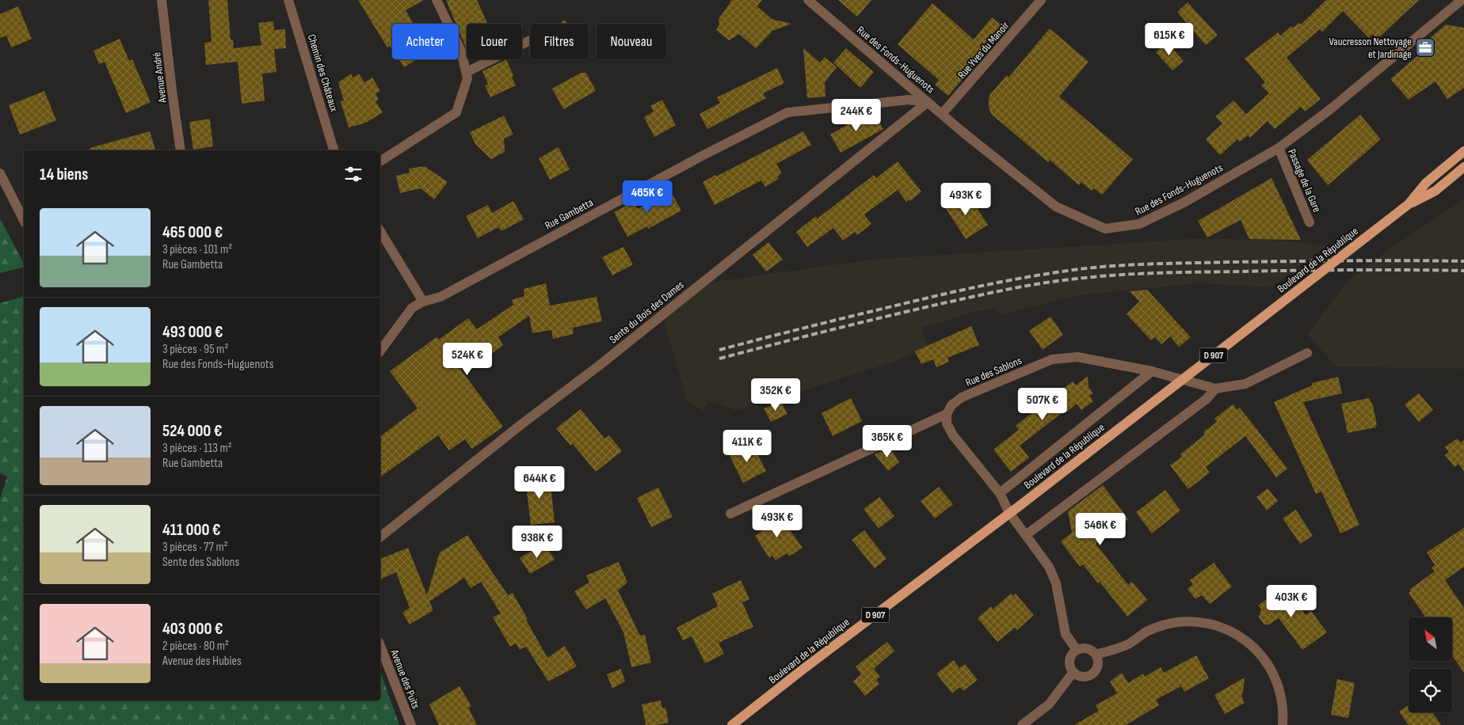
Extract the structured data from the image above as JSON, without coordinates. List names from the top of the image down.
{
  "streets": {
    "main road": ["Boulevard de la République", "D 907"],
    "street": [
      "Rue Yves du Manoir",
      "Rue des Fonds-Huguenots",
      "Chemin des Châteaux",
      "Avenue André",
      "Passage de la Gare",
      "Rue Gambetta",
      "Sente du Bois des Dames",
      "Rue des Sablons",
      "Avenue des Puits"
    ]
  },
  "crossings": [
    ["Rue Yves du Manoir", "Rue des Fonds-Huguenots"],
    ["Rue des Fonds-Huguenots", "Passage de la Gare"],
    ["Rue des Fonds-Huguenots", "Rue Gambetta"],
    ["Rue des Fonds-Huguenots", "Sente du Bois des Dames"],
    ["Rue Gambetta", "Sente du Bois des Dames"]
  ],
  "places": {
    "office": ["Vaucresson Nettoyage et Jardinage"]
  },
  "north": "top left",
  "page": {
    "price": [
      "615K €",
      "244K €",
      "465K €",
      "493K €",
      "524K €",
      "352K €",
      "507K €",
      "365K €",
      "411K €",
      "644K €",
      "493K €",
      "546K €",
      "938K €",
      "403K €"
    ],
    "chip": [
      "Acheter",
      "Louer",
      "Filtres",
      "Nouveau"
    ],
    "heading": "14 biens",
    "list": [
      {
        "name": "465 000 €",
        "note": "3 pièces · 101 m² · Rue Gambetta"
      },
      {
        "name": "493 000 €",
        "note": "3 pièces · 95 m² · Rue des Fonds-Huguenots"
      },
      {
        "name": "524 000 €",
        "note": "3 pièces · 113 m² · Rue Gambetta"
      },
      {
        "name": "411 000 €",
        "note": "3 pièces · 77 m² · Sente des Sablons"
      },
      {
        "name": "403 000 €",
        "note": "2 pièces · 80 m² · Avenue des Hubies"
      }
    ]
  }
}
